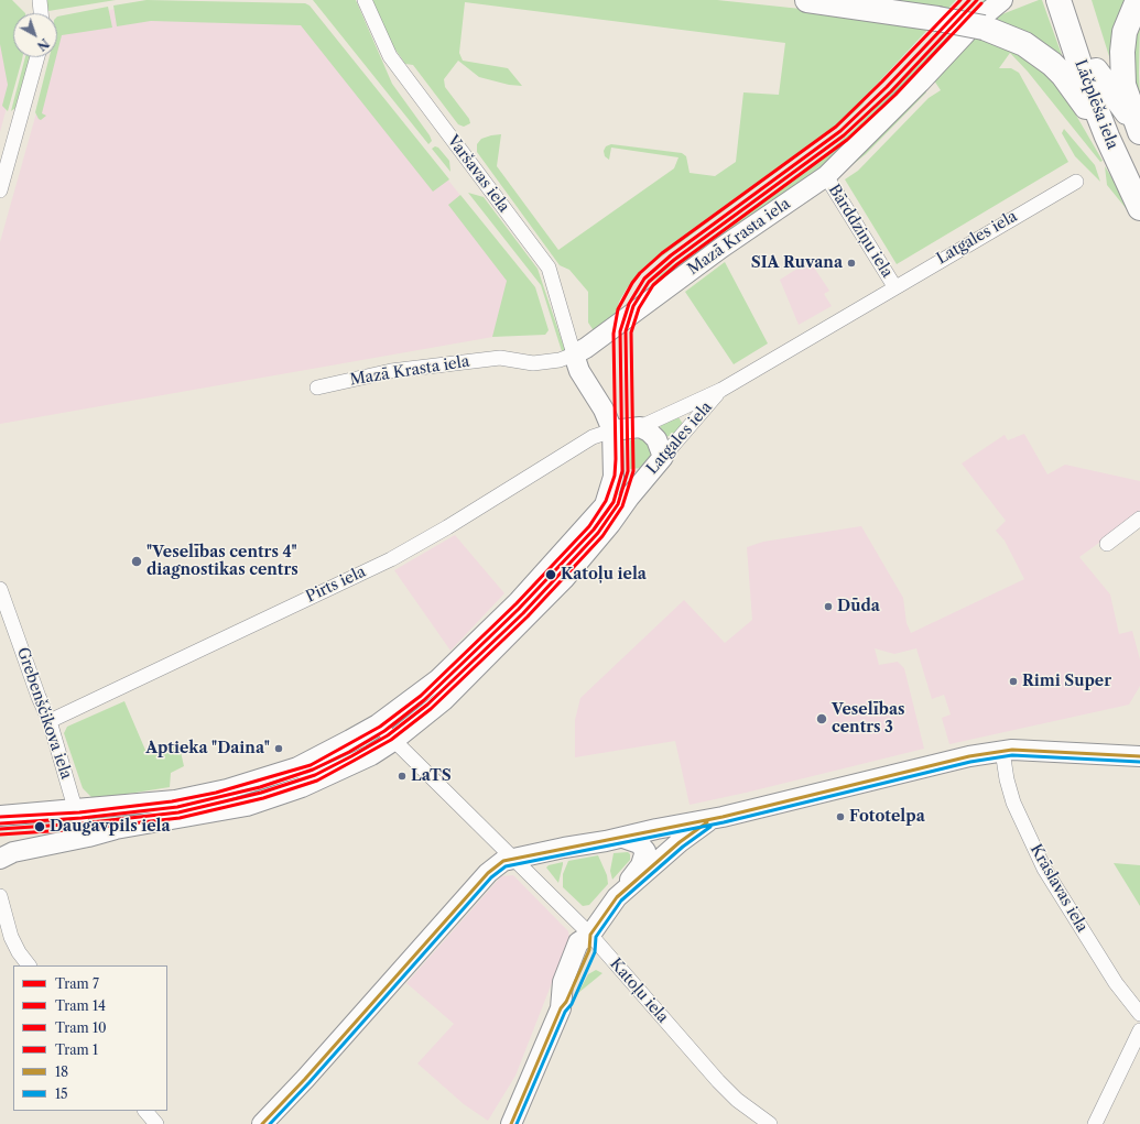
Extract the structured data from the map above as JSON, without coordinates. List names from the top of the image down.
{
  "streets": {
    "highway": ["Lāčplēša iela"],
    "street": [
      "Varšavas iela",
      "Bārddziņu iela",
      "Mazā Krasta iela",
      "Latgales iela",
      "Pirts iela",
      "Grebenščikova iela",
      "Krāslavas iela",
      "Katoļu iela"
    ]
  },
  "crossings": [
    ["Varšavas iela", "Mazā Krasta iela"],
    ["Bārddziņu iela", "Mazā Krasta iela"],
    ["Bārddziņu iela", "Latgales iela"],
    ["Latgales iela", "Pirts iela"],
    ["Latgales iela", "Grebenščikova iela"],
    ["Latgales iela", "Katoļu iela"],
    ["Pirts iela", "Grebenščikova iela"]
  ],
  "places": [
    "SIA Ruvana",
    "\"Veselības centrs 4\" diagnostikas centrs",
    "Katoļu iela",
    "Dūda",
    "Rimi Super",
    "Veselības centrs 3",
    "Aptieka \"Daina\"",
    "LaTS",
    "Fototelpa",
    "Daugavpils iela"
  ],
  "lines": [
    "tram line 7",
    "tram line 10",
    "tram line 1",
    "tram line 14",
    "transit line 18",
    "transit line 15"
  ],
  "legend": [
    "Tram 7",
    "Tram 14",
    "Tram 10",
    "Tram 1",
    "18",
    "15"
  ],
  "north": "bottom right"
}
